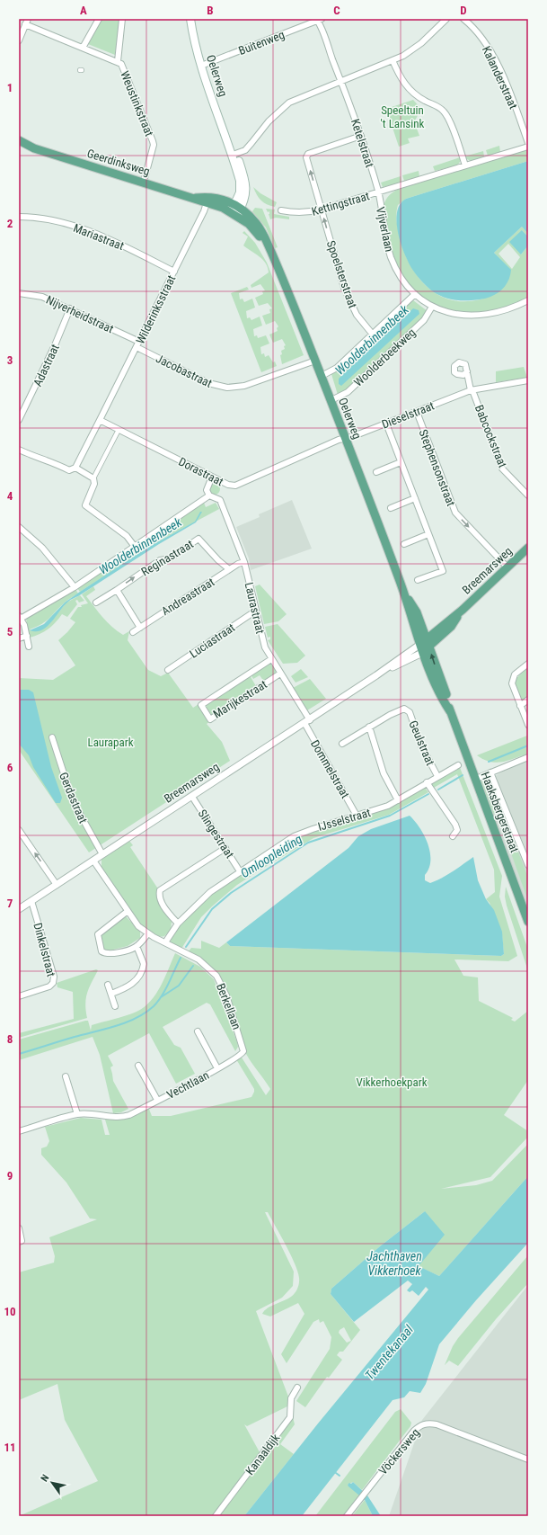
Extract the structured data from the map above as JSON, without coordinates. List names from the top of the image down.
{
  "streets": {
    "main road": [
      "Oelerweg",
      "Geerdinksweg",
      "Breemarsweg",
      "Haaksbergerstraat"
    ],
    "street": [
      "Buitenweg",
      "Kalanderstraat",
      "Weustinkstraat",
      "Ketelstraat",
      "Kettingstraat",
      "Vijverlaan",
      "Mariastraat",
      "Spoelsterstraat",
      "Wilderinksstraat",
      "Nijverheidstraat",
      "Woolderbeekweg",
      "Adastraat",
      "Jacobastraat",
      "Dieselstraat",
      "Babcockstraat",
      "Stephensonstraat",
      "Dorastraat",
      "Reginastraat",
      "Andreastraat",
      "Laurastraat",
      "Luciastraat",
      "Marijkestraat",
      "Geulstraat",
      "Dommelstraat",
      "Gerdastraat",
      "IJsselstraat",
      "Slingestraat",
      "Dinkelstraat",
      "Berkellaan",
      "Vechtlaan",
      "Vöckersweg",
      "Kanaaldijk"
    ]
  },
  "crossings": [
    ["Buitenweg", "Oelerweg"],
    ["Buitenweg", "Ketelstraat"],
    ["Oelerweg", "Geerdinksweg"],
    ["Oelerweg", "Woolderbeekweg"],
    ["Oelerweg", "Jacobastraat"],
    ["Oelerweg", "Dieselstraat"],
    ["Oelerweg", "Dorastraat"],
    ["Oelerweg", "Breemarsweg"],
    ["Oelerweg", "Haaksbergerstraat"],
    ["Weustinkstraat", "Geerdinksweg"],
    ["Ketelstraat", "Kettingstraat"],
    ["Ketelstraat", "Vijverlaan"],
    ["Ketelstraat", "Spoelsterstraat"],
    ["Geerdinksweg", "Wilderinksstraat"],
    ["Kettingstraat", "Vijverlaan"],
    ["Kettingstraat", "Spoelsterstraat"],
    ["Vijverlaan", "Woolderbeekweg"],
    ["Mariastraat", "Wilderinksstraat"],
    ["Spoelsterstraat", "Woolderbeekweg"],
    ["Wilderinksstraat", "Nijverheidstraat"],
    ["Wilderinksstraat", "Jacobastraat"],
    ["Wilderinksstraat", "Dorastraat"],
    ["Nijverheidstraat", "Adastraat"],
    ["Nijverheidstraat", "Jacobastraat"],
    ["Dieselstraat", "Babcockstraat"],
    ["Dieselstraat", "Stephensonstraat"],
    ["Dieselstraat", "Dorastraat"],
    ["Stephensonstraat", "Breemarsweg"],
    ["Reginastraat", "Andreastraat"],
    ["Breemarsweg", "Laurastraat"],
    ["Breemarsweg", "Dommelstraat"],
    ["Breemarsweg", "Gerdastraat"],
    ["Breemarsweg", "Haaksbergerstraat"],
    ["Breemarsweg", "Slingestraat"],
    ["Breemarsweg", "Dinkelstraat"],
    ["Breemarsweg", "Berkellaan"],
    ["Andreastraat", "Laurastraat"],
    ["Laurastraat", "Luciastraat"],
    ["Laurastraat", "Marijkestraat"],
    ["Laurastraat", "Dommelstraat"],
    ["Geulstraat", "IJsselstraat"],
    ["Dommelstraat", "IJsselstraat"],
    ["IJsselstraat", "Slingestraat"],
    ["IJsselstraat", "Berkellaan"],
    ["Berkellaan", "Vechtlaan"]
  ],
  "water": [
    "Woolderbinnenbeek",
    "Omloopleiding",
    "Jachthaven Vikkerhoek",
    "Twentekanaal"
  ],
  "parks": ["Speeltuin 't Lansink", "Laurapark", "Vikkerhoekpark"],
  "north": "top left",
  "grid": {
    "columns": [
      "A",
      "B",
      "C",
      "D"
    ],
    "rows": [
      "1",
      "2",
      "3",
      "4",
      "5",
      "6",
      "7",
      "8",
      "9",
      "10",
      "11"
    ]
  }
}
